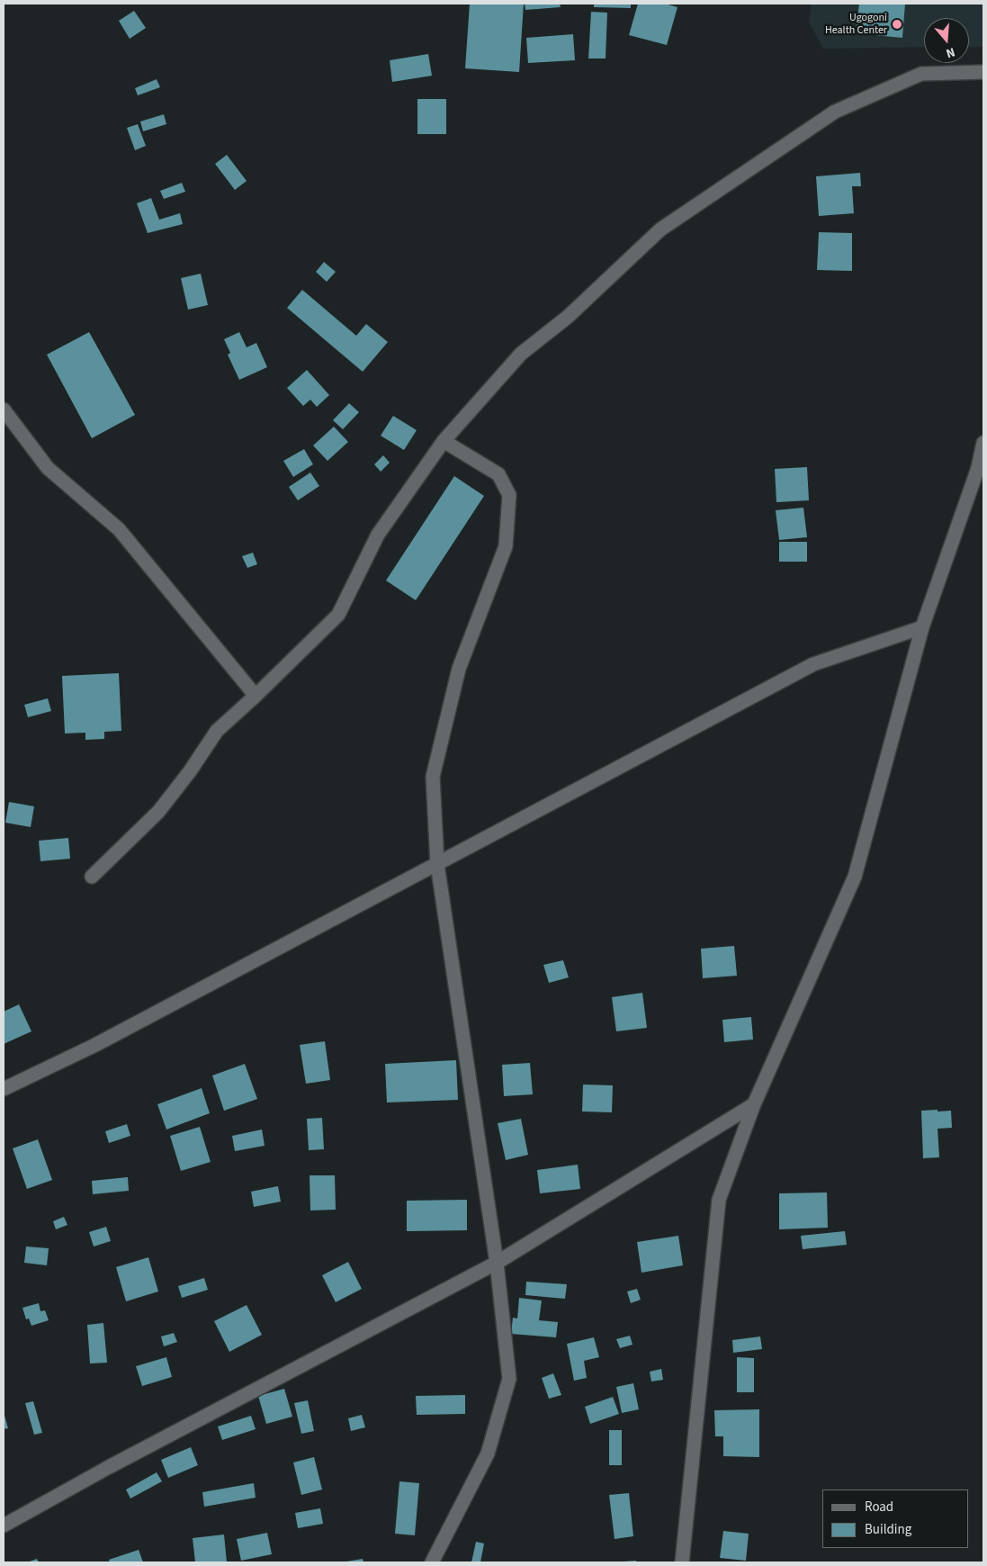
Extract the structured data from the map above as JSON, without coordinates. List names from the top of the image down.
{
  "places": ["Ugogoni Health Center"],
  "legend": ["Road", "Building"],
  "north": "bottom"
}
